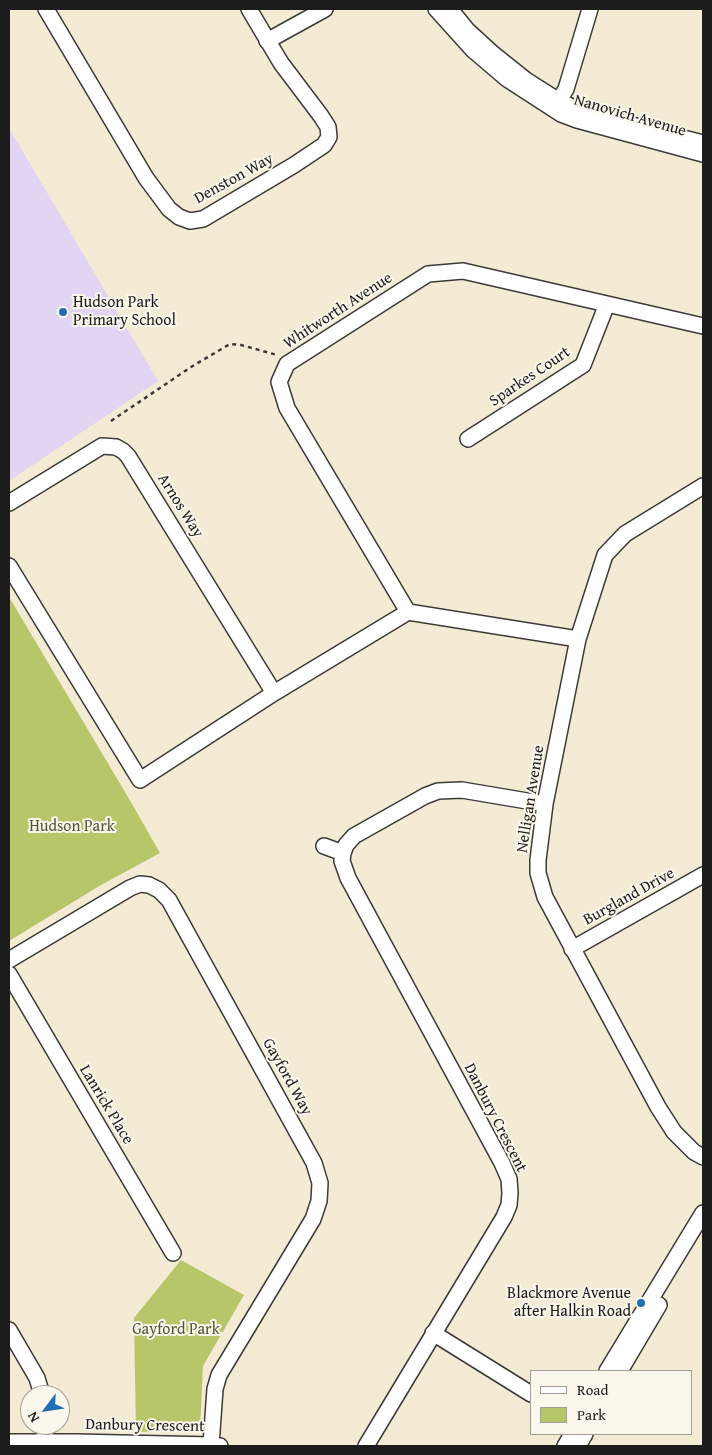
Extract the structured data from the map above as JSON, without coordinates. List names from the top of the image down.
{
  "streets": {
    "street": [
      "Nanovich Avenue",
      "Denston Way",
      "Whitworth Avenue",
      "Sparkes Court",
      "Arnos Way",
      "Nelligan Avenue",
      "Burgland Drive",
      "Gayford Way",
      "Lanrick Place",
      "Danbury Crescent"
    ]
  },
  "crossings": [
    ["Whitworth Avenue", "Sparkes Court"],
    ["Nelligan Avenue", "Burgland Drive"],
    ["Gayford Way", "Danbury Crescent"]
  ],
  "parks": ["Hudson Park", "Gayford Park"],
  "places": ["Hudson Park Primary School", "Blackmore Avenue after Halkin Road"],
  "legend": ["Road", "Park"],
  "north": "bottom left"
}
